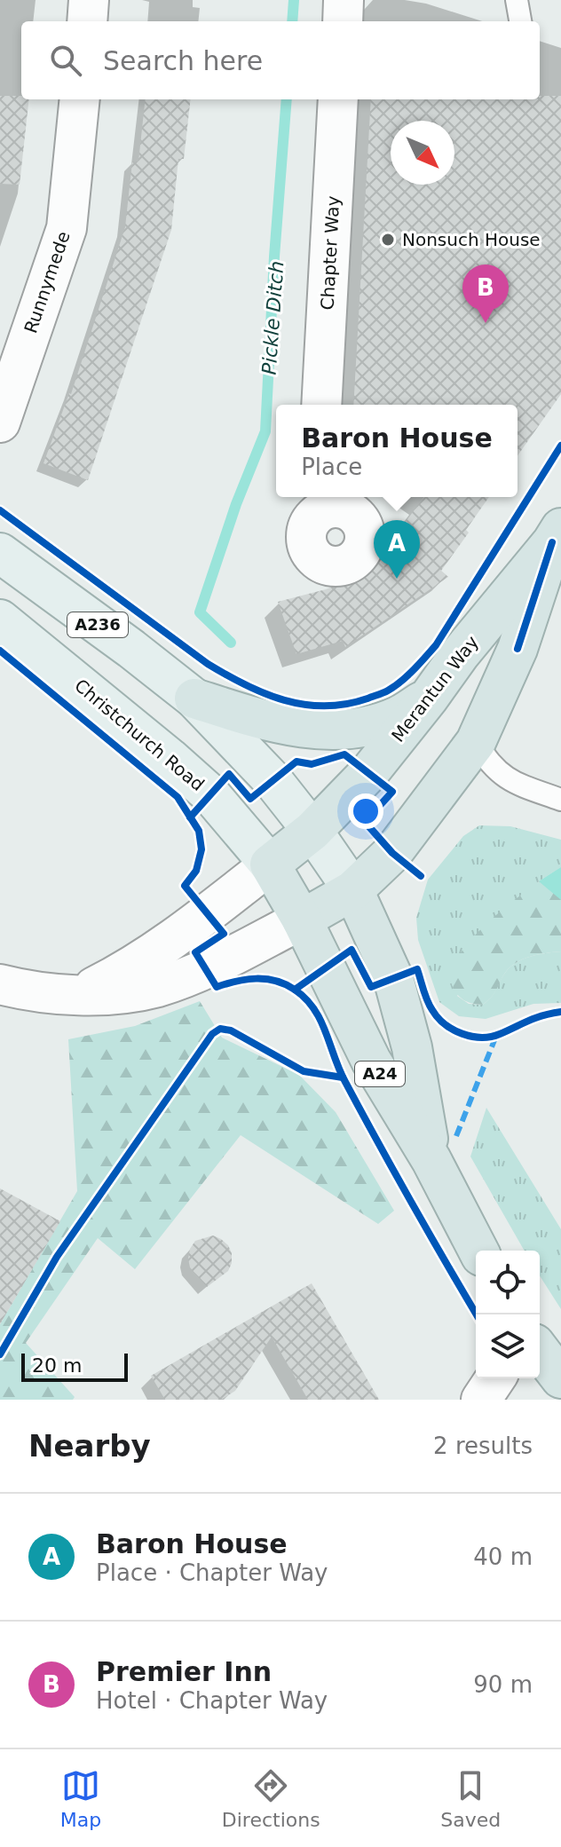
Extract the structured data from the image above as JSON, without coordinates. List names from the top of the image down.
{
  "streets": {
    "highway": ["Merantun Way", "Christchurch Road", "A24"],
    "main road": ["A236"],
    "street": ["Chapter Way", "Runnymede"]
  },
  "crossings": [
    ["Merantun Way", "Christchurch Road"]
  ],
  "water": ["Pickle Ditch"],
  "places": ["Nonsuch House"],
  "scale_bar": "20 m",
  "north": "bottom right",
  "page": {
    "search": "Search here",
    "pins": ["B", "A"],
    "popup": ["Baron House", "Place"],
    "scale": "20 m",
    "heading": ["Nearby", "2 results"],
    "list": [
      {
        "mark": "A",
        "name": "Baron House",
        "note": "Place · Chapter Way",
        "value": "40 m"
      },
      {
        "mark": "B",
        "name": "Premier Inn",
        "note": "Hotel · Chapter Way",
        "value": "90 m"
      }
    ],
    "nav": ["Map", "Directions", "Saved"]
  }
}
